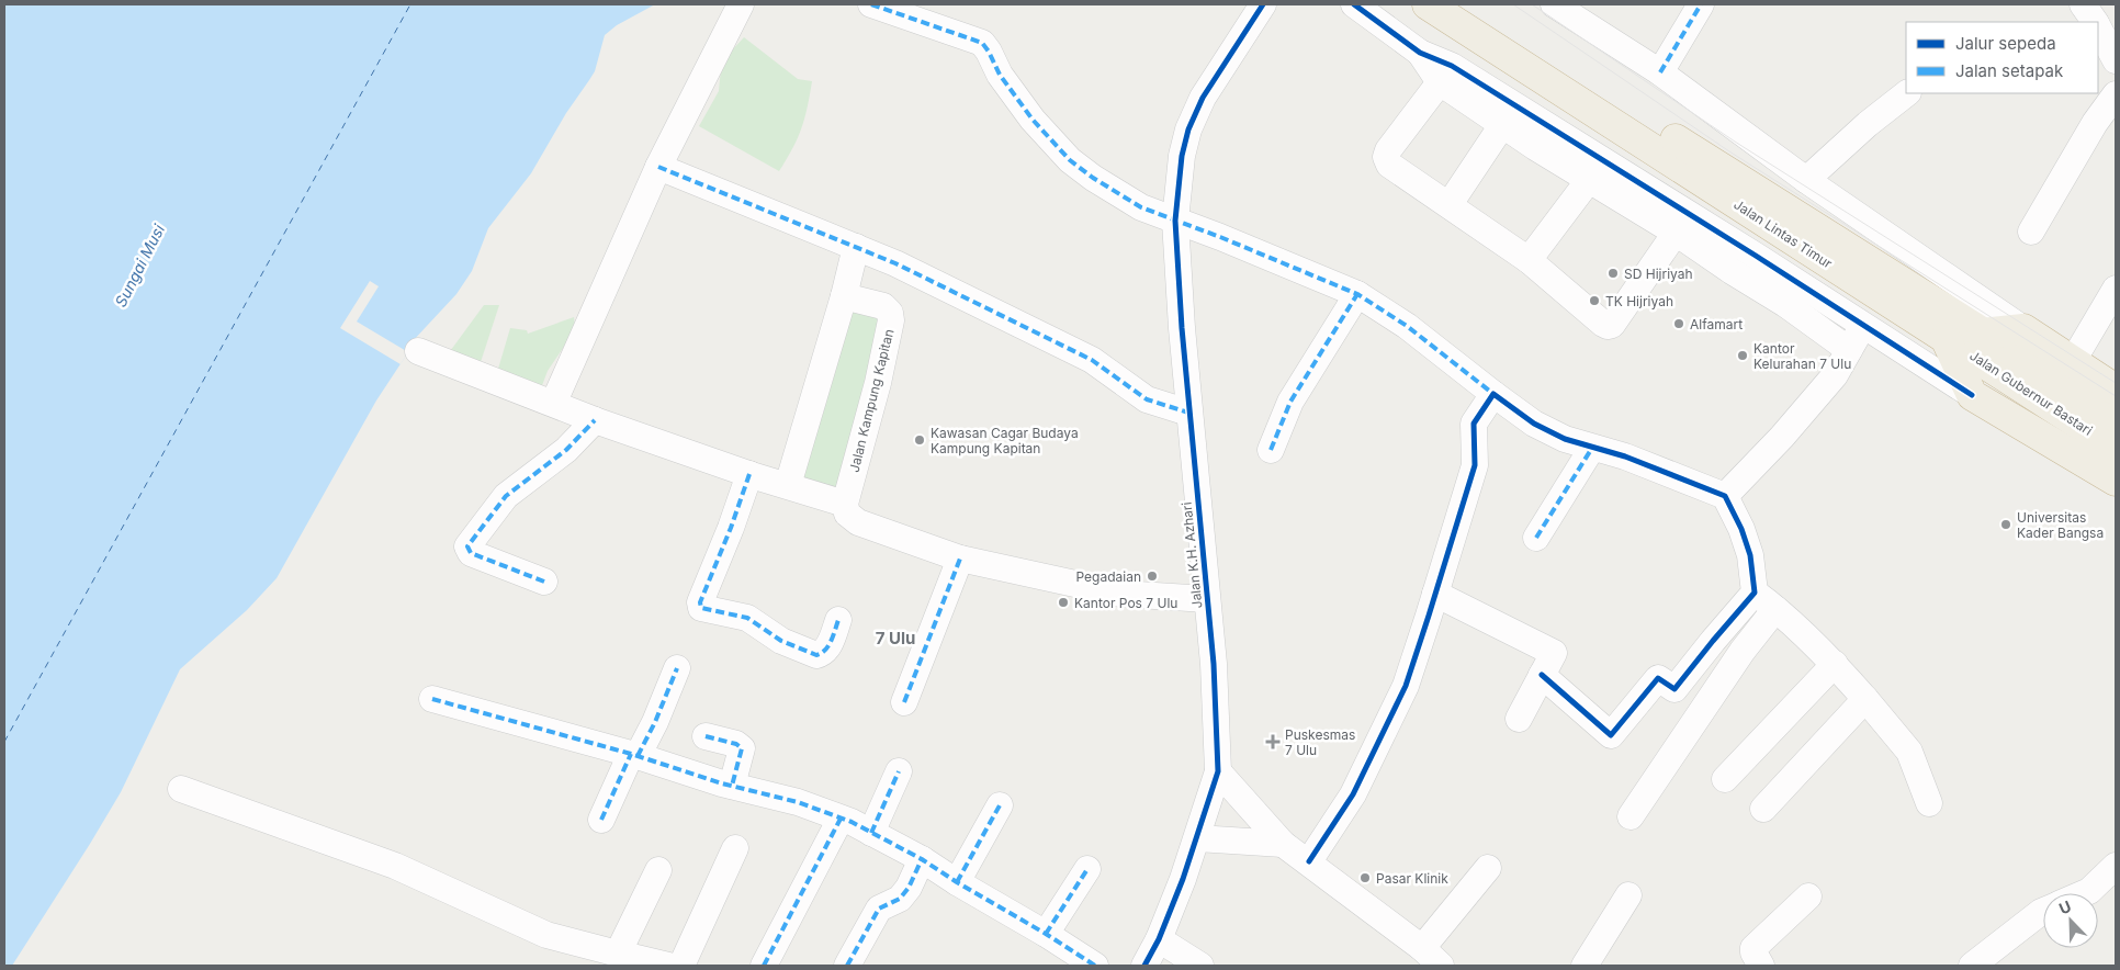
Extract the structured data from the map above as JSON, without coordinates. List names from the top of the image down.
{
  "streets": {
    "highway": ["Jalan Lintas Timur", "Jalan Gubernur Bastari"],
    "street": ["Jalan Kampung Kapitan", "Jalan K.H. Azhari"]
  },
  "crossings": [
    ["Jalan Lintas Timur", "Jalan Gubernur Bastari"]
  ],
  "districts": ["7 Ulu"],
  "water": ["Sungai Musi"],
  "places": {
    "other": [
      "SD Hijriyah",
      "TK Hijriyah",
      "Alfamart",
      "Kantor Kelurahan 7 Ulu",
      "Kawasan Cagar Budaya Kampung Kapitan",
      "Universitas Kader Bangsa",
      "Pegadaian",
      "Kantor Pos 7 Ulu",
      "Pasar Klinik"
    ],
    "health": ["Puskesmas 7 Ulu"]
  },
  "legend": ["Jalur sepeda", "Jalan setapak"],
  "north": "top left"
}
